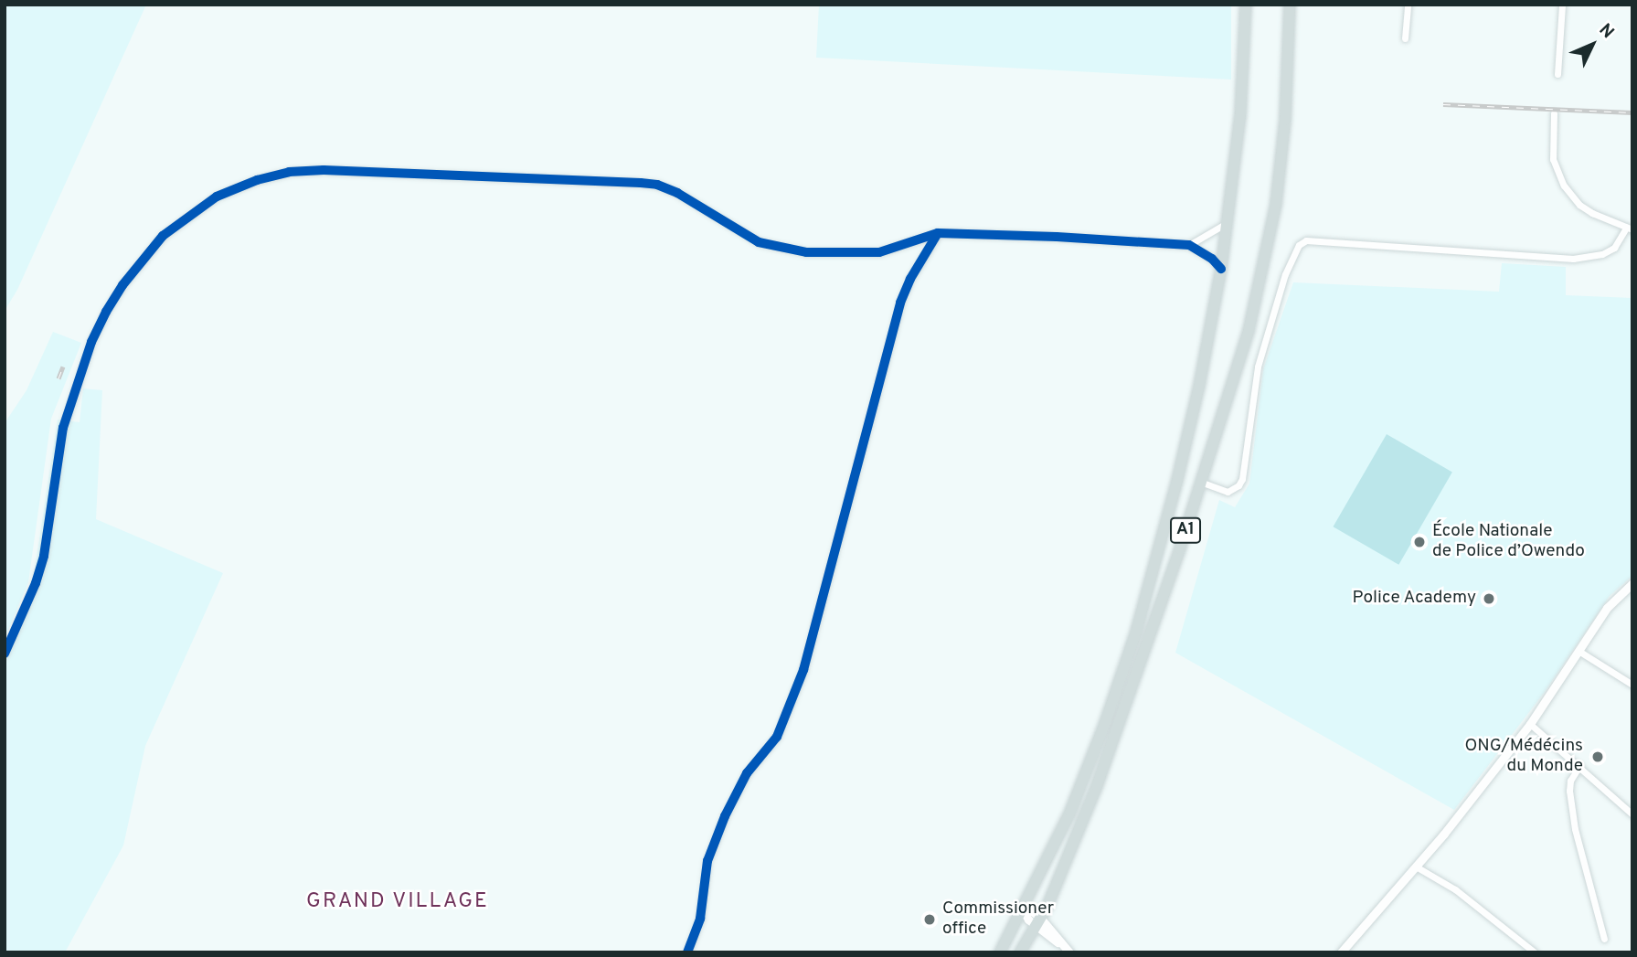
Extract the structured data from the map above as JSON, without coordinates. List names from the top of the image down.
{
  "streets": {
    "highway": ["A1"]
  },
  "districts": ["GRAND VILLAGE"],
  "places": [
    "École Nationale de Police d’Owendo",
    "Police Academy",
    "ONG/Médécins du Monde",
    "Commissioner office"
  ],
  "north": "top right"
}
